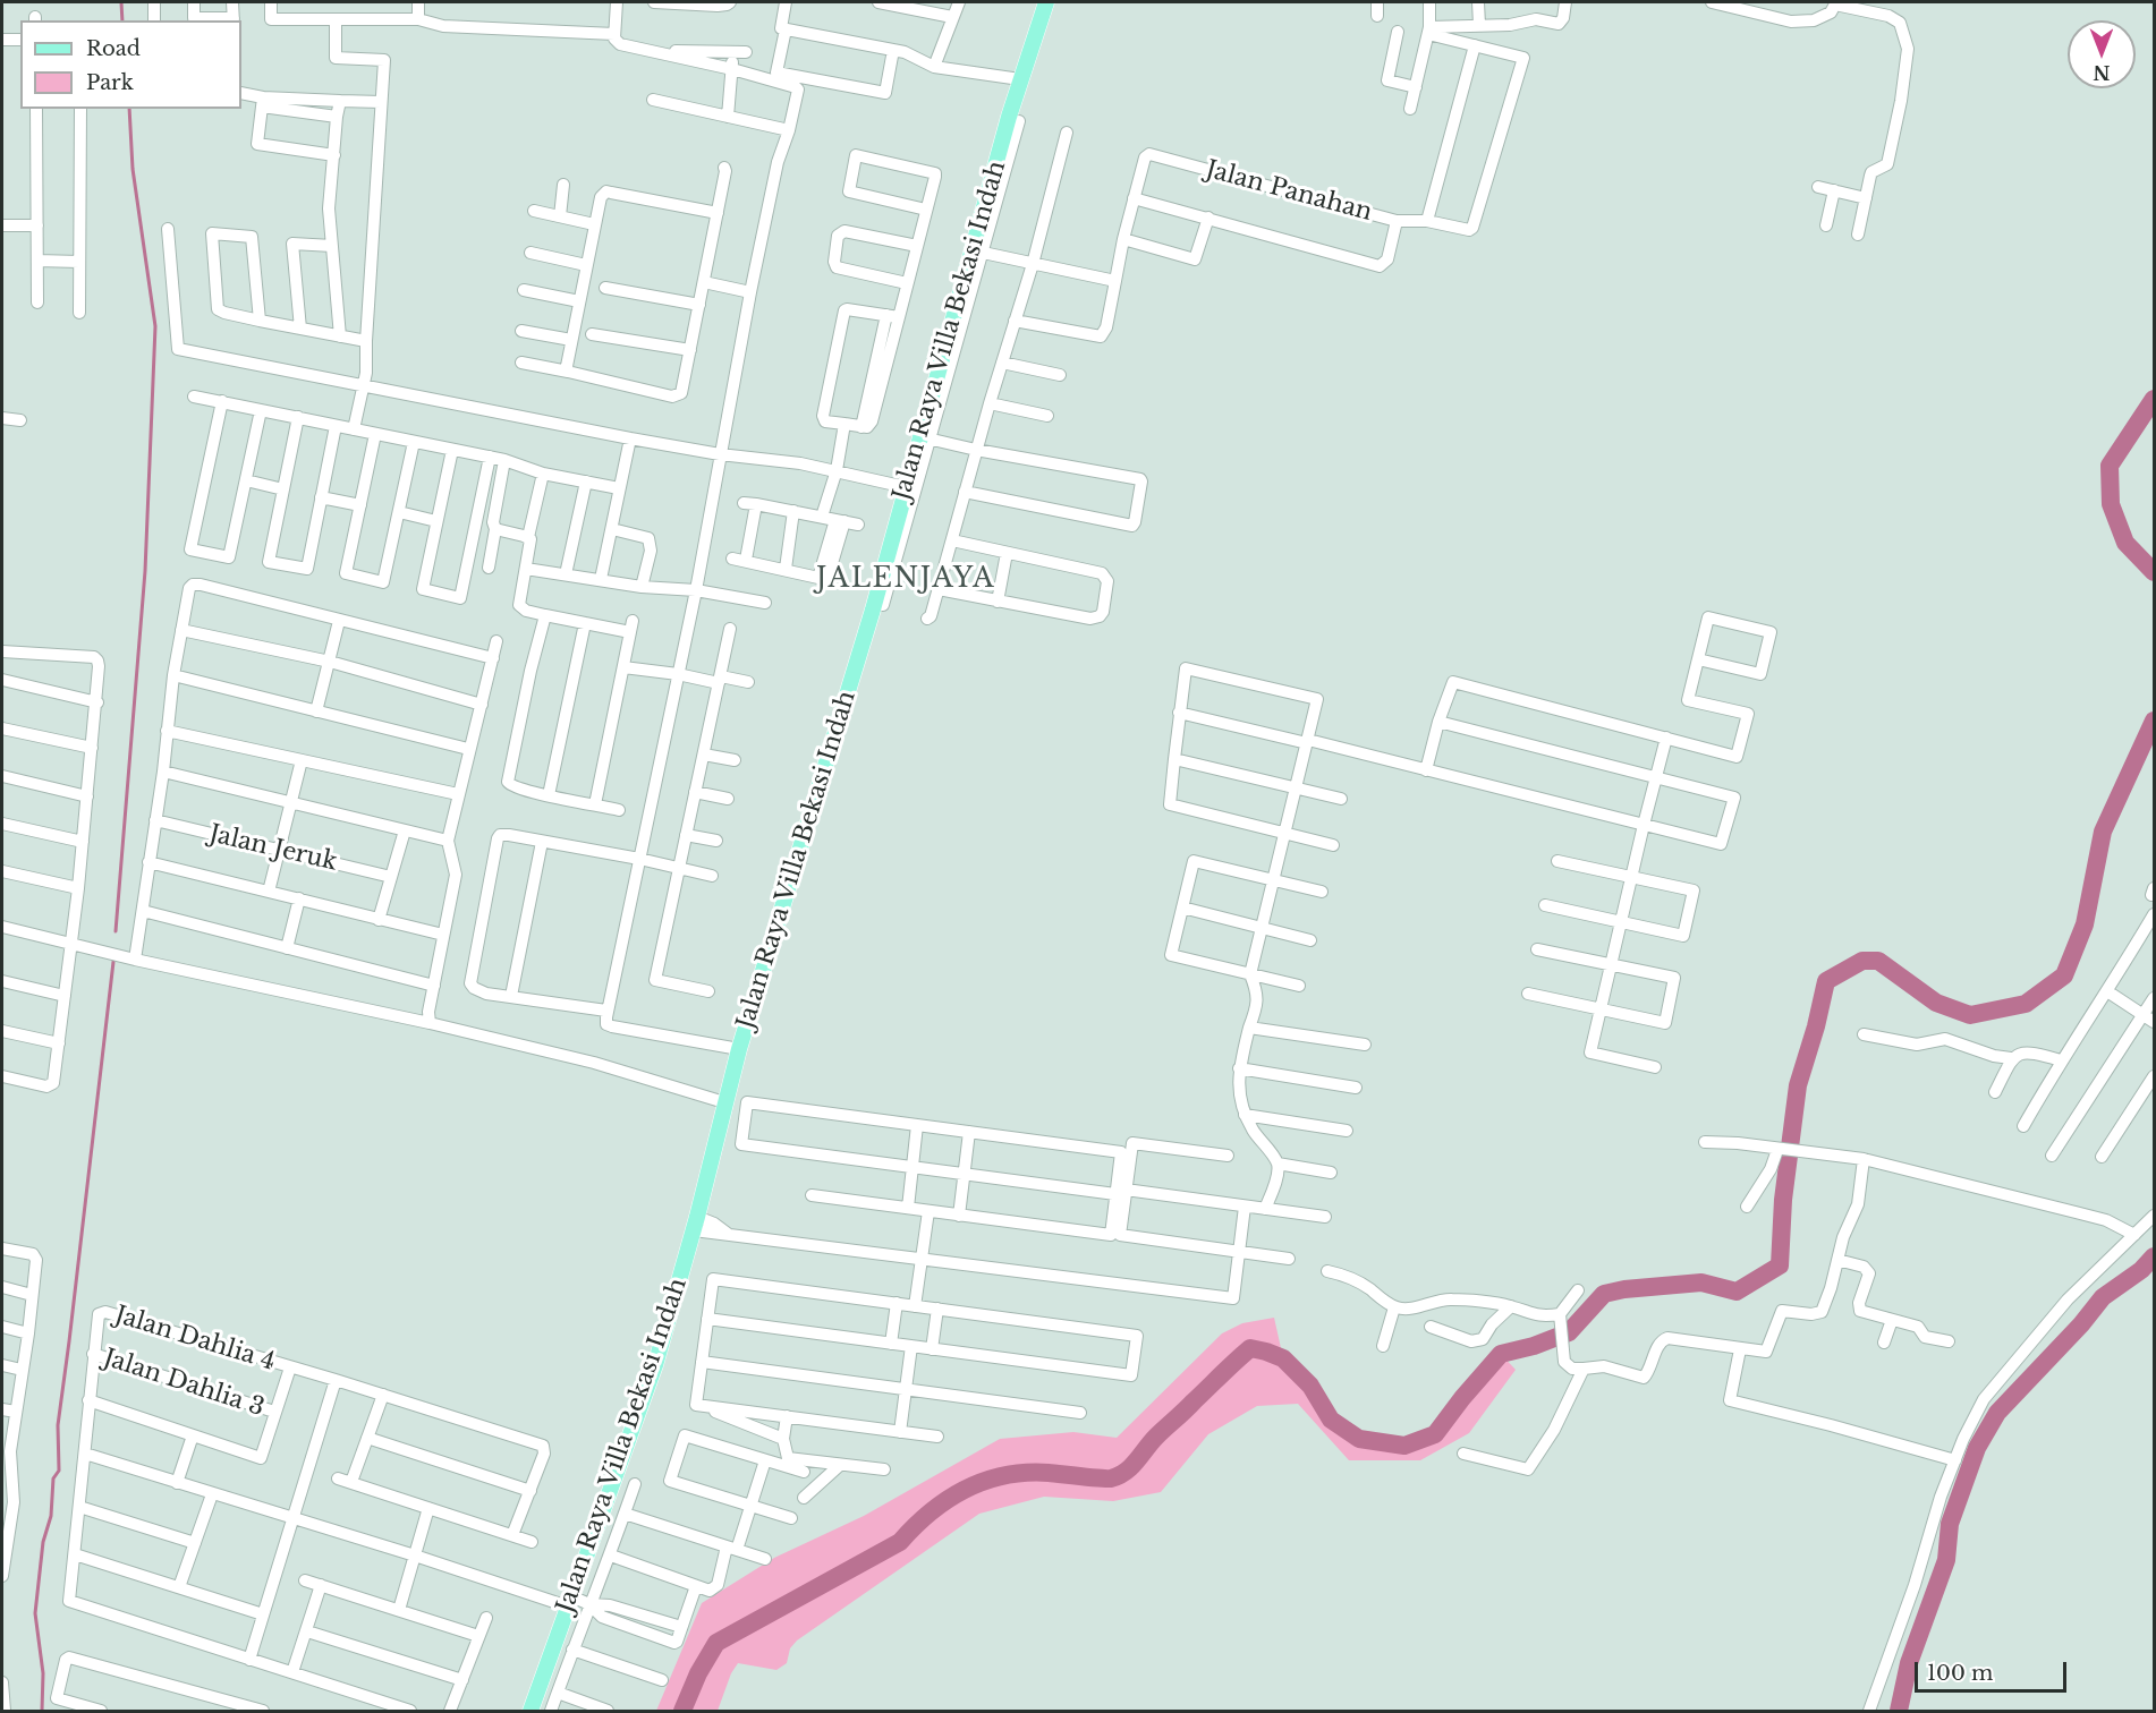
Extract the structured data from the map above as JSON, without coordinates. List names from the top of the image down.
{
  "streets": {
    "main road": ["Jalan Raya Villa Bekasi Indah"],
    "street": [
      "Jalan Panahan",
      "Jalan Jeruk",
      "Jalan Dahlia 4",
      "Jalan Dahlia 3"
    ]
  },
  "crossings": [
    ["Jalan Dahlia 4", "Jalan Dahlia 3"]
  ],
  "districts": ["JALENJAYA"],
  "legend": ["Road", "Park"],
  "scale_bar": "100 m",
  "north": "bottom"
}
